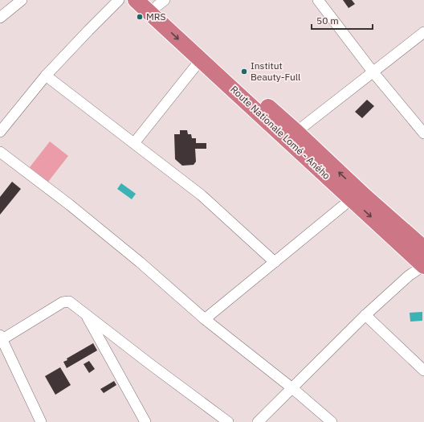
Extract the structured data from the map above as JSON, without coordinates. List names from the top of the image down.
{
  "streets": {
    "highway": ["Route Nationale Lomé - Aného"]
  },
  "places": ["MRS", "Institut Beauty-Full"],
  "scale_bar": "50 m"
}
